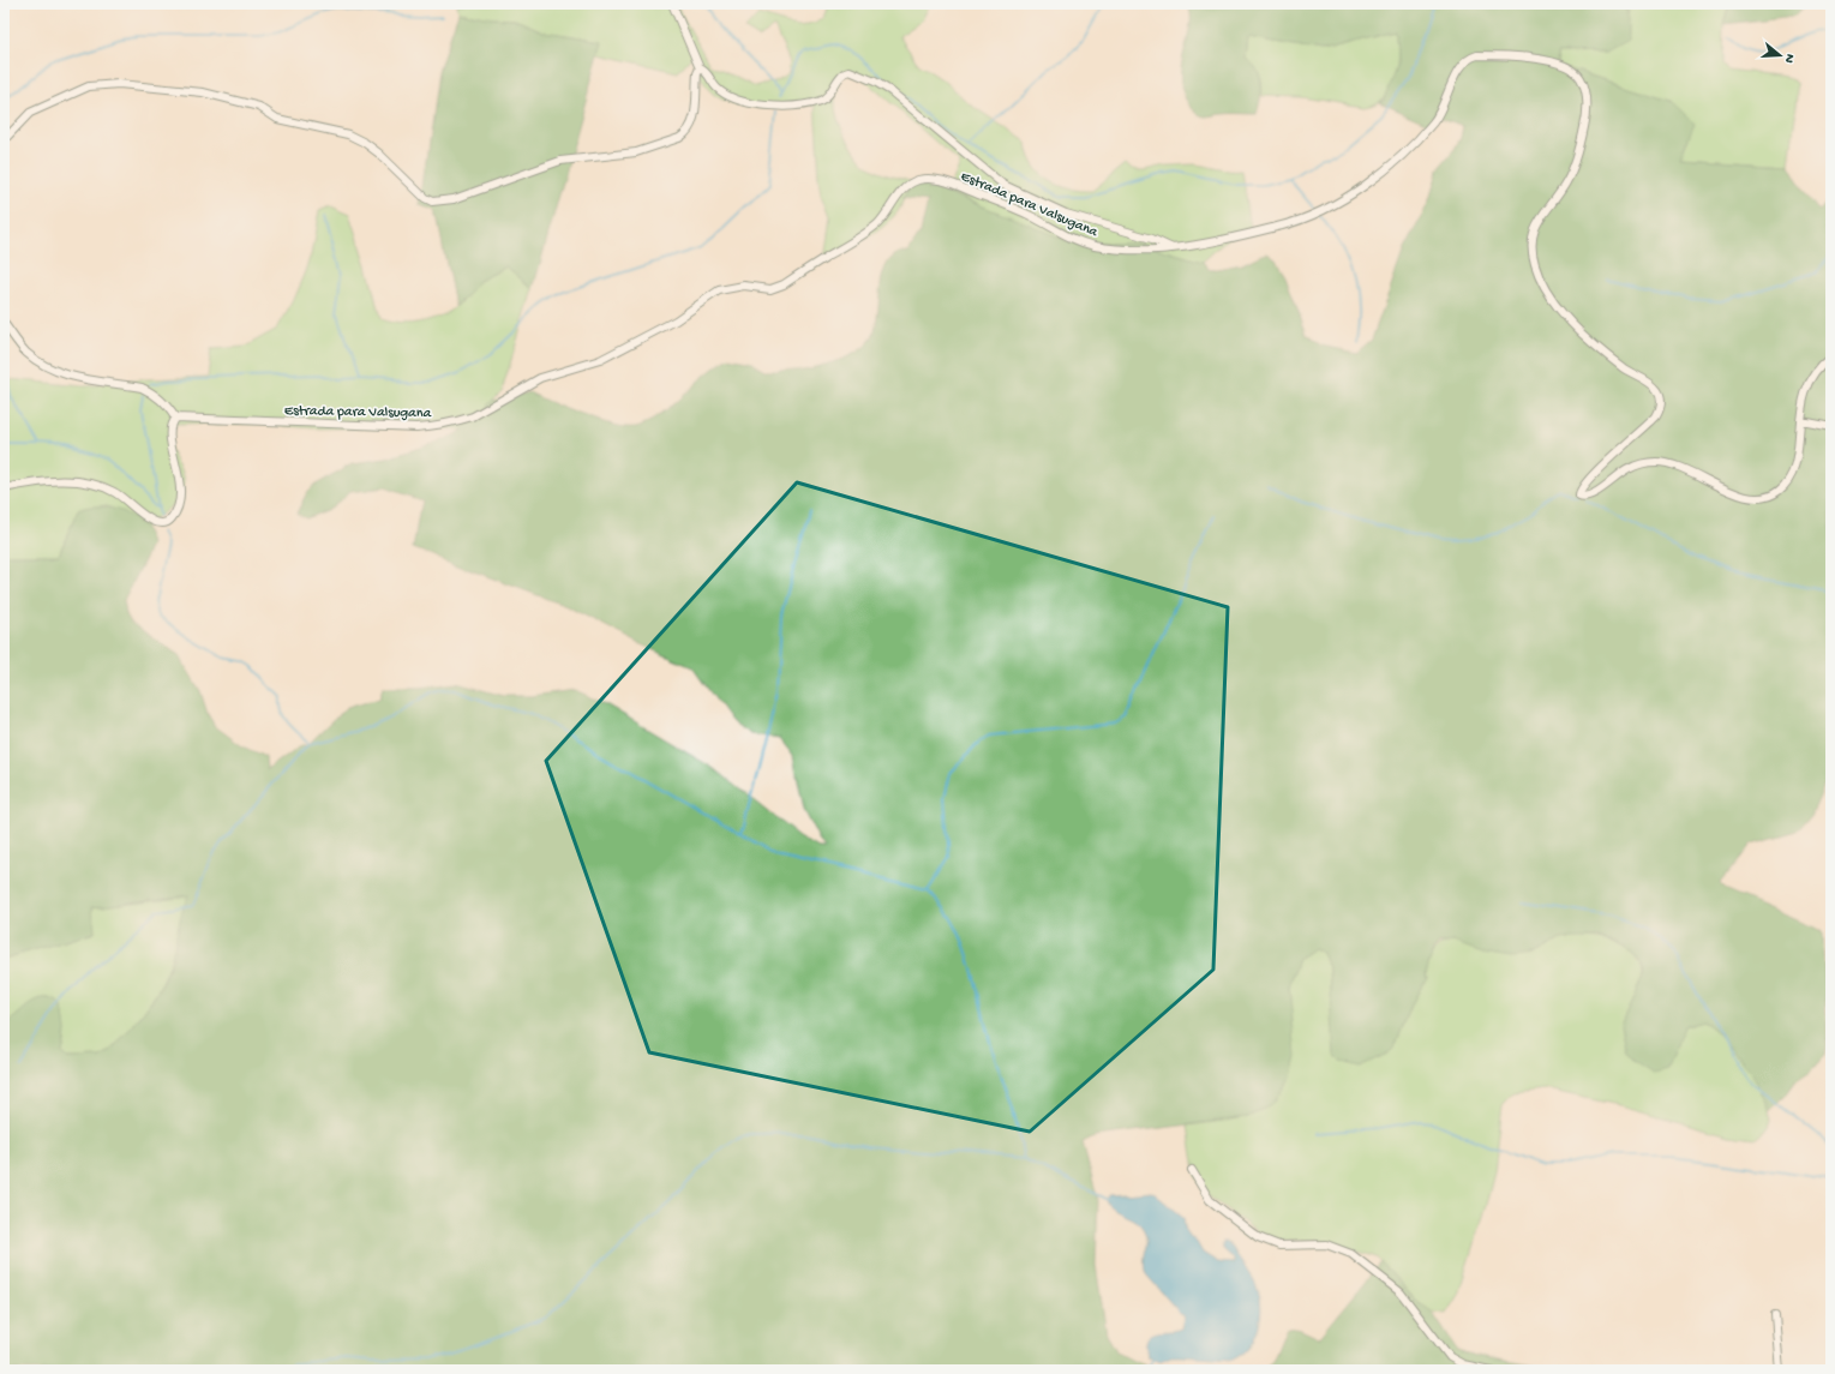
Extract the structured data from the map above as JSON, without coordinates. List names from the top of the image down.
{
  "streets": {
    "street": ["Estrada para Valsugana"]
  },
  "north": "right"
}
